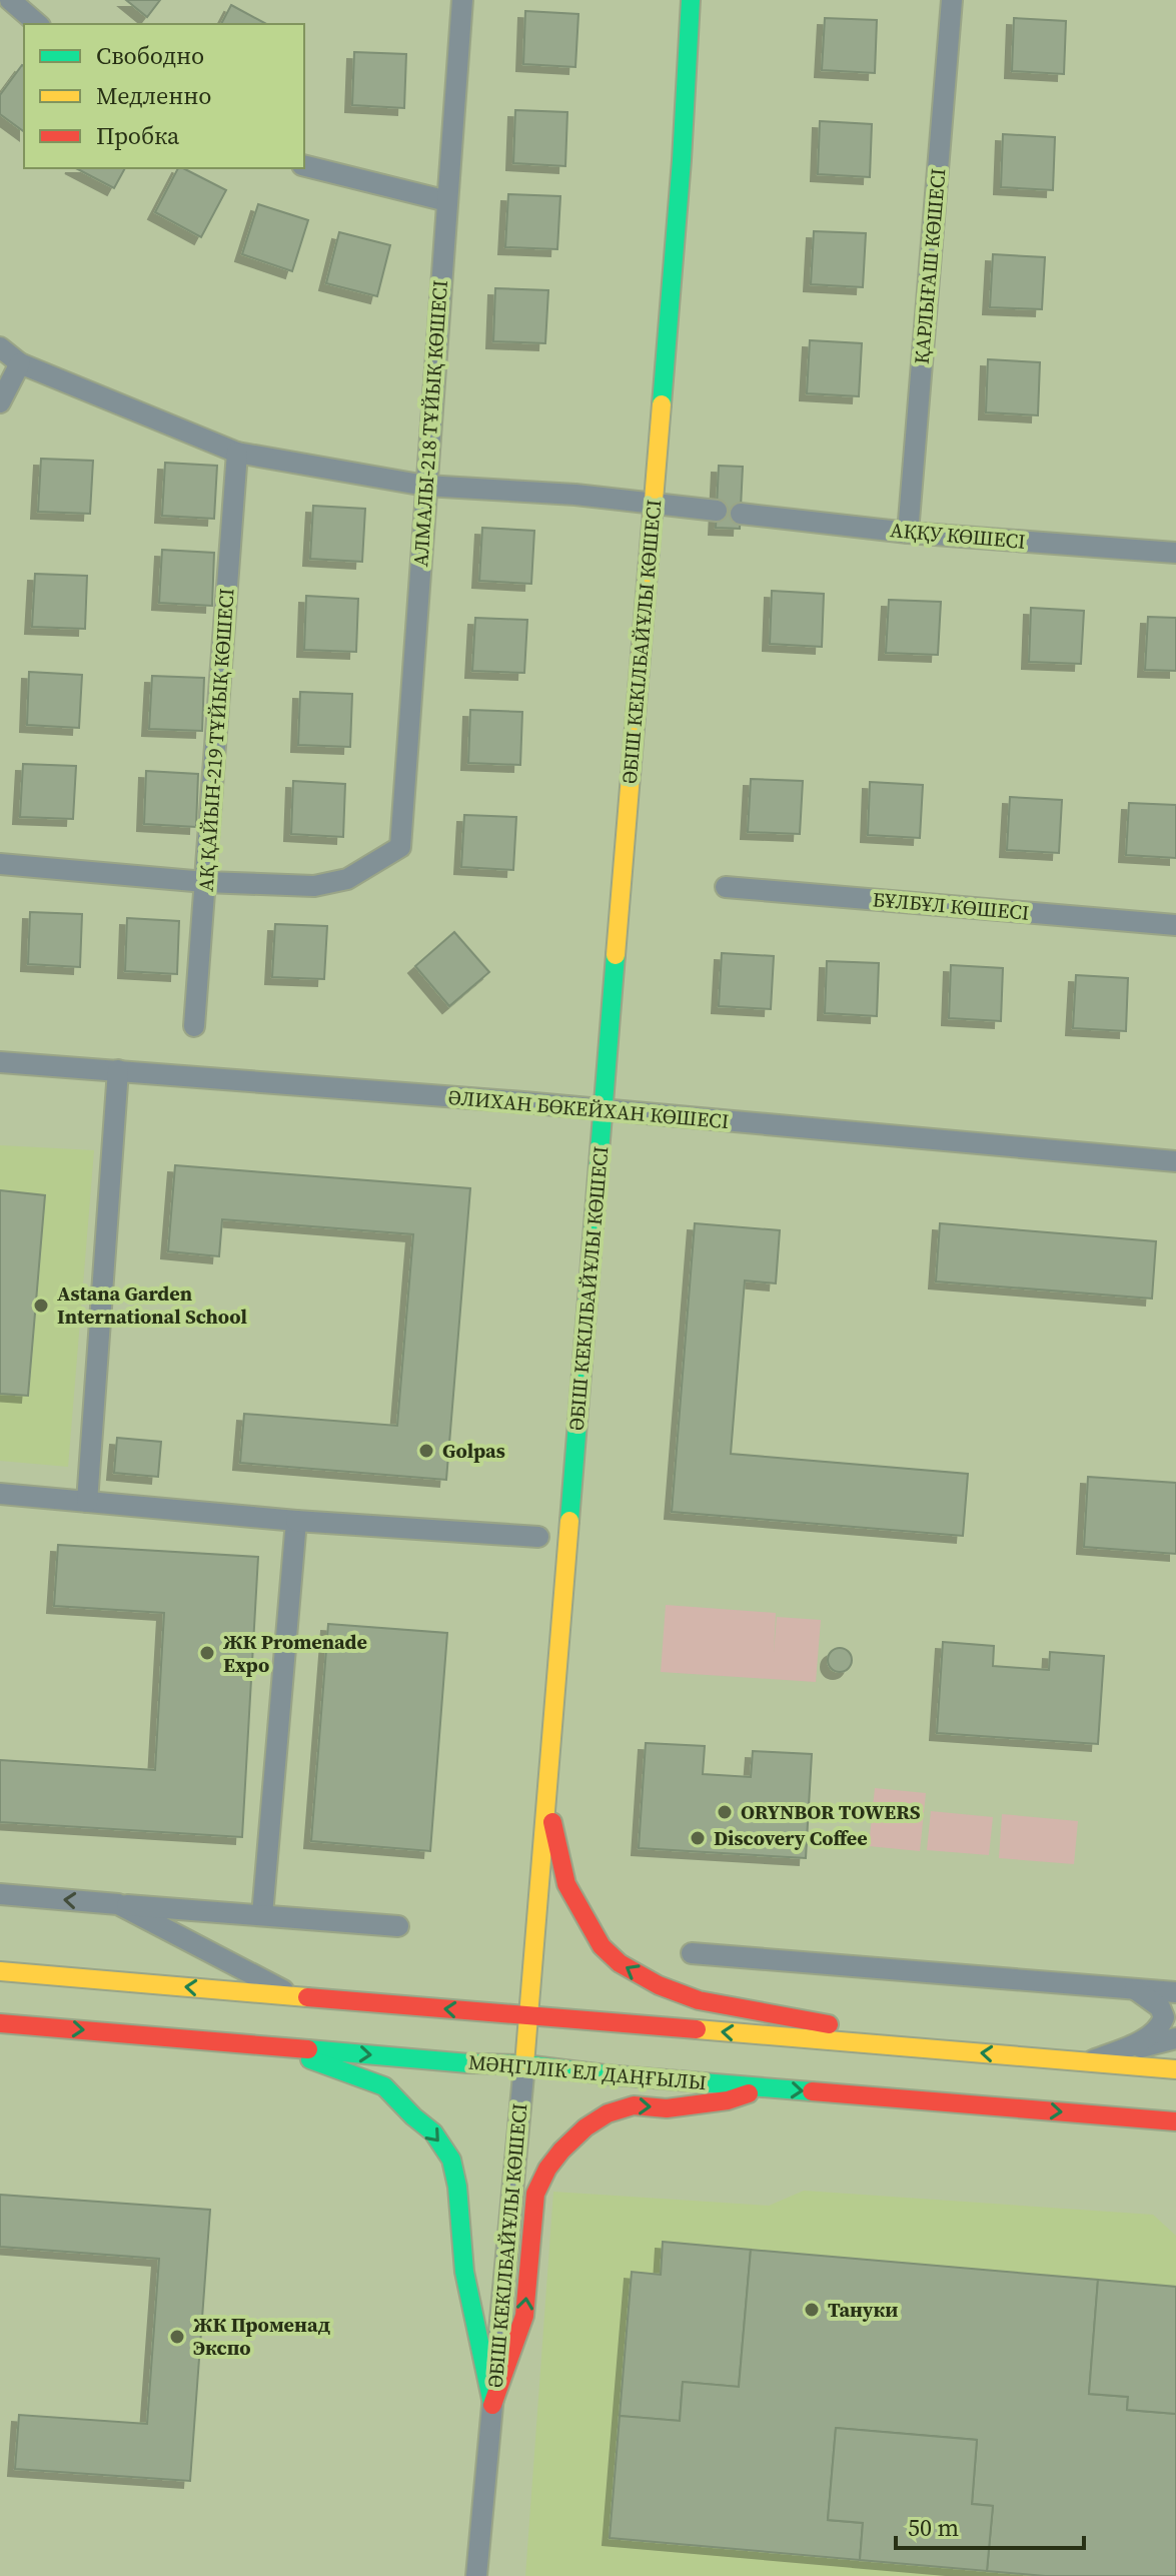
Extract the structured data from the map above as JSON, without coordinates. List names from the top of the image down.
{
  "streets": {
    "main road": ["ӘБІШ КЕКІЛБАЙҰЛЫ КӨШЕСІ", "МӘҢГІЛІК ЕЛ ДАҢҒЫЛЫ"],
    "street": [
      "ҚАРЛЫҒАШ КӨШЕСІ",
      "АЛМАЛЫ-218 ТҰЙЫҚ КӨШЕСІ",
      "АҚҚУ КӨШЕСІ",
      "АҚ ҚАЙЫН-219 ТҰЙЫҚ КӨШЕСІ",
      "БҰЛБҰЛ КӨШЕСІ",
      "ӘЛИХАН БӨКЕЙХАН КӨШЕСІ"
    ]
  },
  "crossings": [
    ["ҚАРЛЫҒАШ КӨШЕСІ", "АҚҚУ КӨШЕСІ"],
    ["АЛМАЛЫ-218 ТҰЙЫҚ КӨШЕСІ", "АҚ ҚАЙЫН-219 ТҰЙЫҚ КӨШЕСІ"],
    ["ӘБІШ КЕКІЛБАЙҰЛЫ КӨШЕСІ", "ӘЛИХАН БӨКЕЙХАН КӨШЕСІ"],
    ["ӘБІШ КЕКІЛБАЙҰЛЫ КӨШЕСІ", "МӘҢГІЛІК ЕЛ ДАҢҒЫЛЫ"]
  ],
  "places": [
    "Astana Garden International School",
    "Golpas",
    "ЖК Promenade Expo",
    "ORYNBOR TOWERS",
    "Discovery Coffee",
    "Тануки",
    "ЖК Променад Экспо"
  ],
  "legend": ["Свободно", "Медленно", "Пробка"],
  "scale_bar": "50 m"
}
